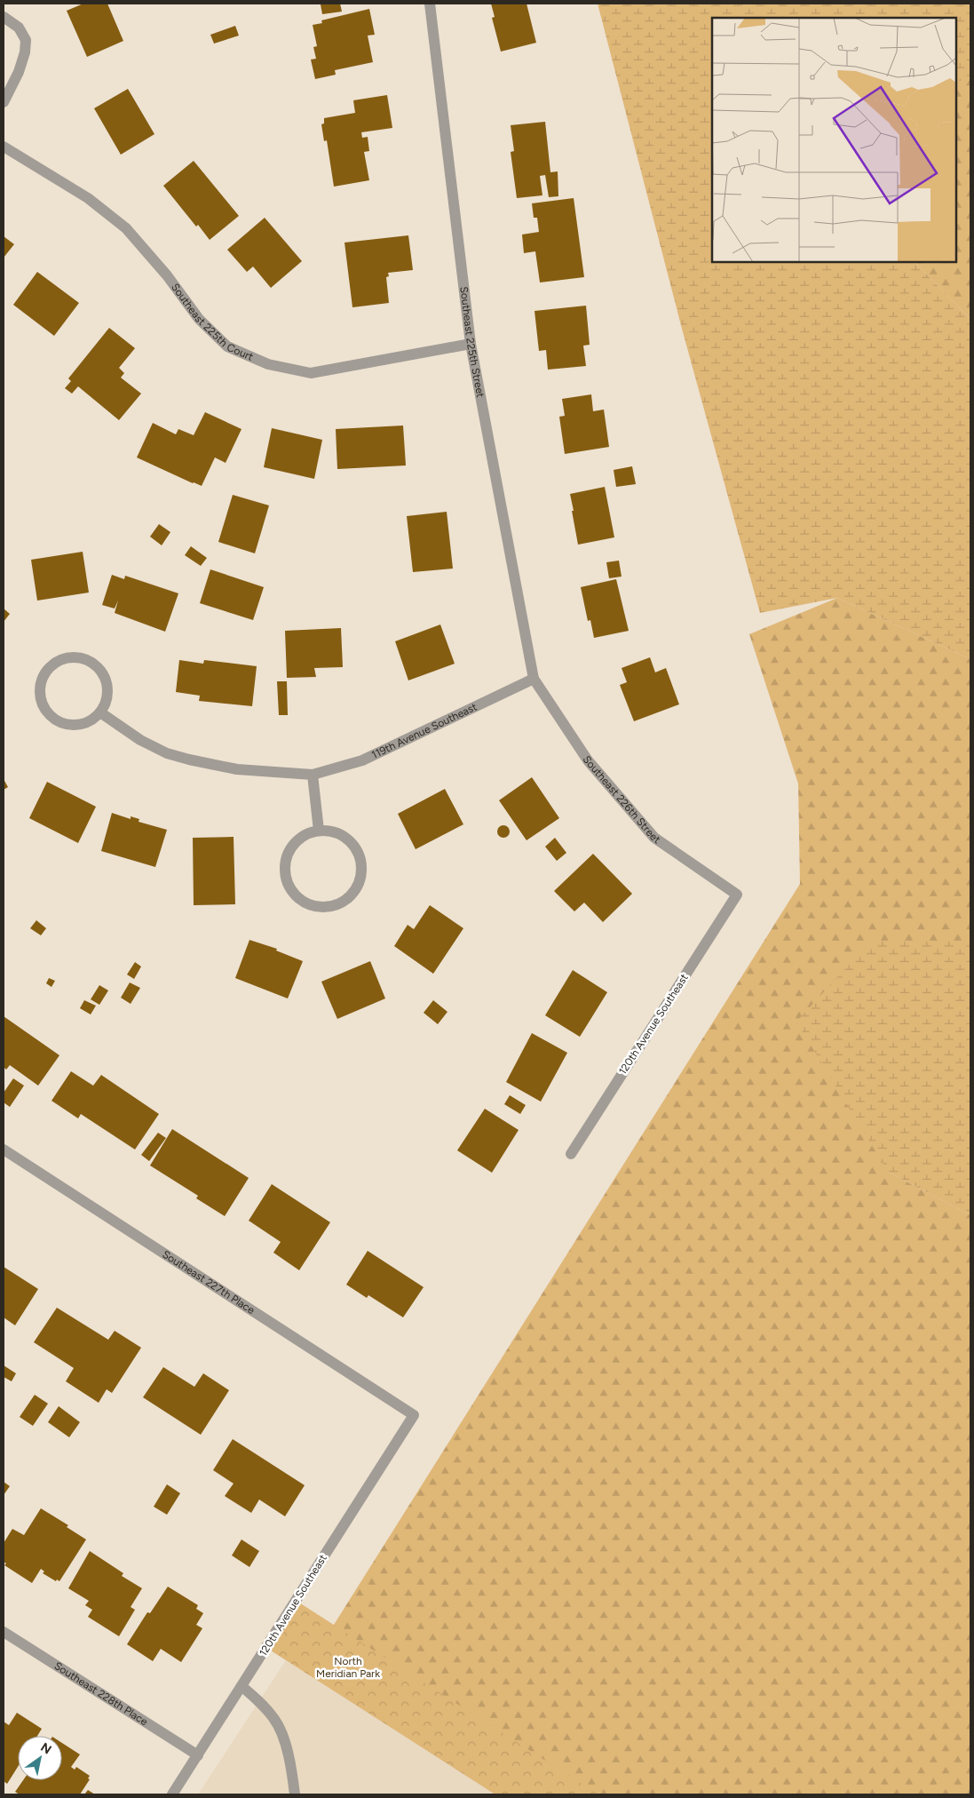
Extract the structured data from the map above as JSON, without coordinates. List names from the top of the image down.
{
  "streets": {
    "street": [
      "Southeast 225th Court",
      "Southeast 225th Street",
      "119th Avenue Southeast",
      "Southeast 226th Street",
      "120th Avenue Southeast",
      "Southeast 227th Place",
      "Southeast 228th Place"
    ]
  },
  "crossings": [
    ["Southeast 225th Court", "Southeast 225th Street"],
    ["Southeast 225th Street", "119th Avenue Southeast"],
    ["Southeast 225th Street", "Southeast 226th Street"],
    ["119th Avenue Southeast", "Southeast 226th Street"],
    ["Southeast 226th Street", "120th Avenue Southeast"],
    ["120th Avenue Southeast", "Southeast 227th Place"],
    ["120th Avenue Southeast", "Southeast 228th Place"]
  ],
  "parks": ["North Meridian Park"],
  "north": "top right"
}
